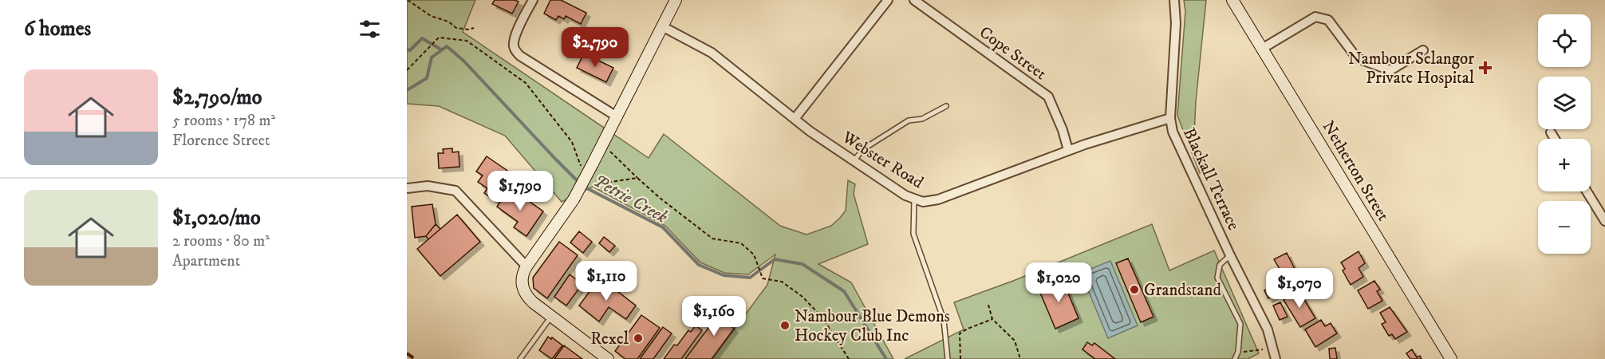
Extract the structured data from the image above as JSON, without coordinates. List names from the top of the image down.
{
  "streets": {
    "street": [
      "Cope Street",
      "Webster Road",
      "Netherton Street",
      "Blackall Terrace"
    ]
  },
  "crossings": [
    ["Cope Street", "Webster Road"],
    ["Webster Road", "Blackall Terrace"]
  ],
  "water": ["Petrie Creek"],
  "places": {
    "health": ["Nambour Selangor Private Hospital"],
    "other": ["Grandstand", "Nambour Blue Demons Hockey Club Inc", "Rexel"]
  },
  "page": {
    "heading": "6 homes",
    "map_buttons": ["+", "−"],
    "price": [
      "$2,790",
      "$1,790",
      "$1,110",
      "$1,020",
      "$1,070",
      "$1,160"
    ],
    "list": [
      {
        "name": "$2,790/mo",
        "note": "5 rooms · 178 m² · Florence Street"
      },
      {
        "name": "$1,020/mo",
        "note": "2 rooms · 80 m² · Apartment"
      }
    ]
  }
}
